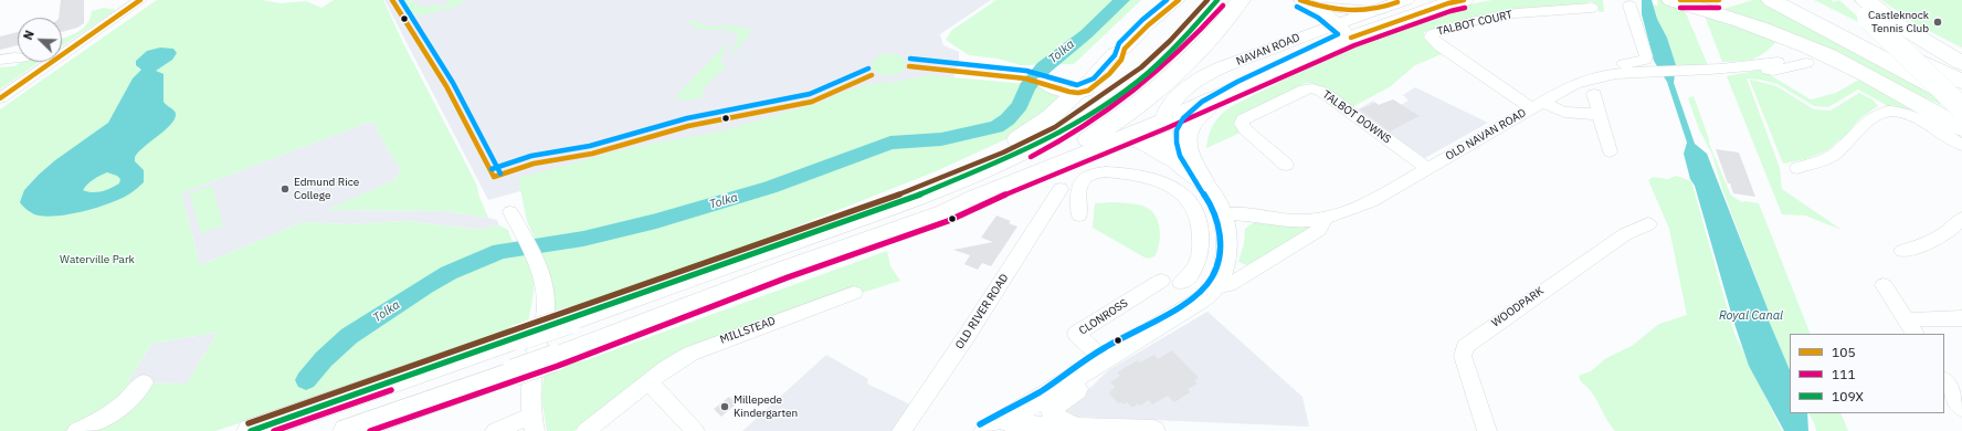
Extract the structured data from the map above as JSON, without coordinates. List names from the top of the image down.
{
  "streets": {
    "highway": ["NAVAN ROAD"],
    "street": [
      "TALBOT COURT",
      "TALBOT DOWNS",
      "OLD NAVAN ROAD",
      "WOODPARK",
      "OLD RIVER ROAD",
      "CLONROSS",
      "MILLSTEAD"
    ]
  },
  "crossings": [
    ["TALBOT COURT", "OLD NAVAN ROAD"],
    ["TALBOT DOWNS", "OLD NAVAN ROAD"]
  ],
  "water": ["Tolka", "Royal Canal"],
  "parks": ["Waterville Park"],
  "places": ["Castleknock Tennis Club", "Edmund Rice College", "Millepede Kindergarten"],
  "lines": ["transit line 105", "transit line 109X", "transit line 111"],
  "legend": ["105", "111", "109X"],
  "north": "top left"
}
